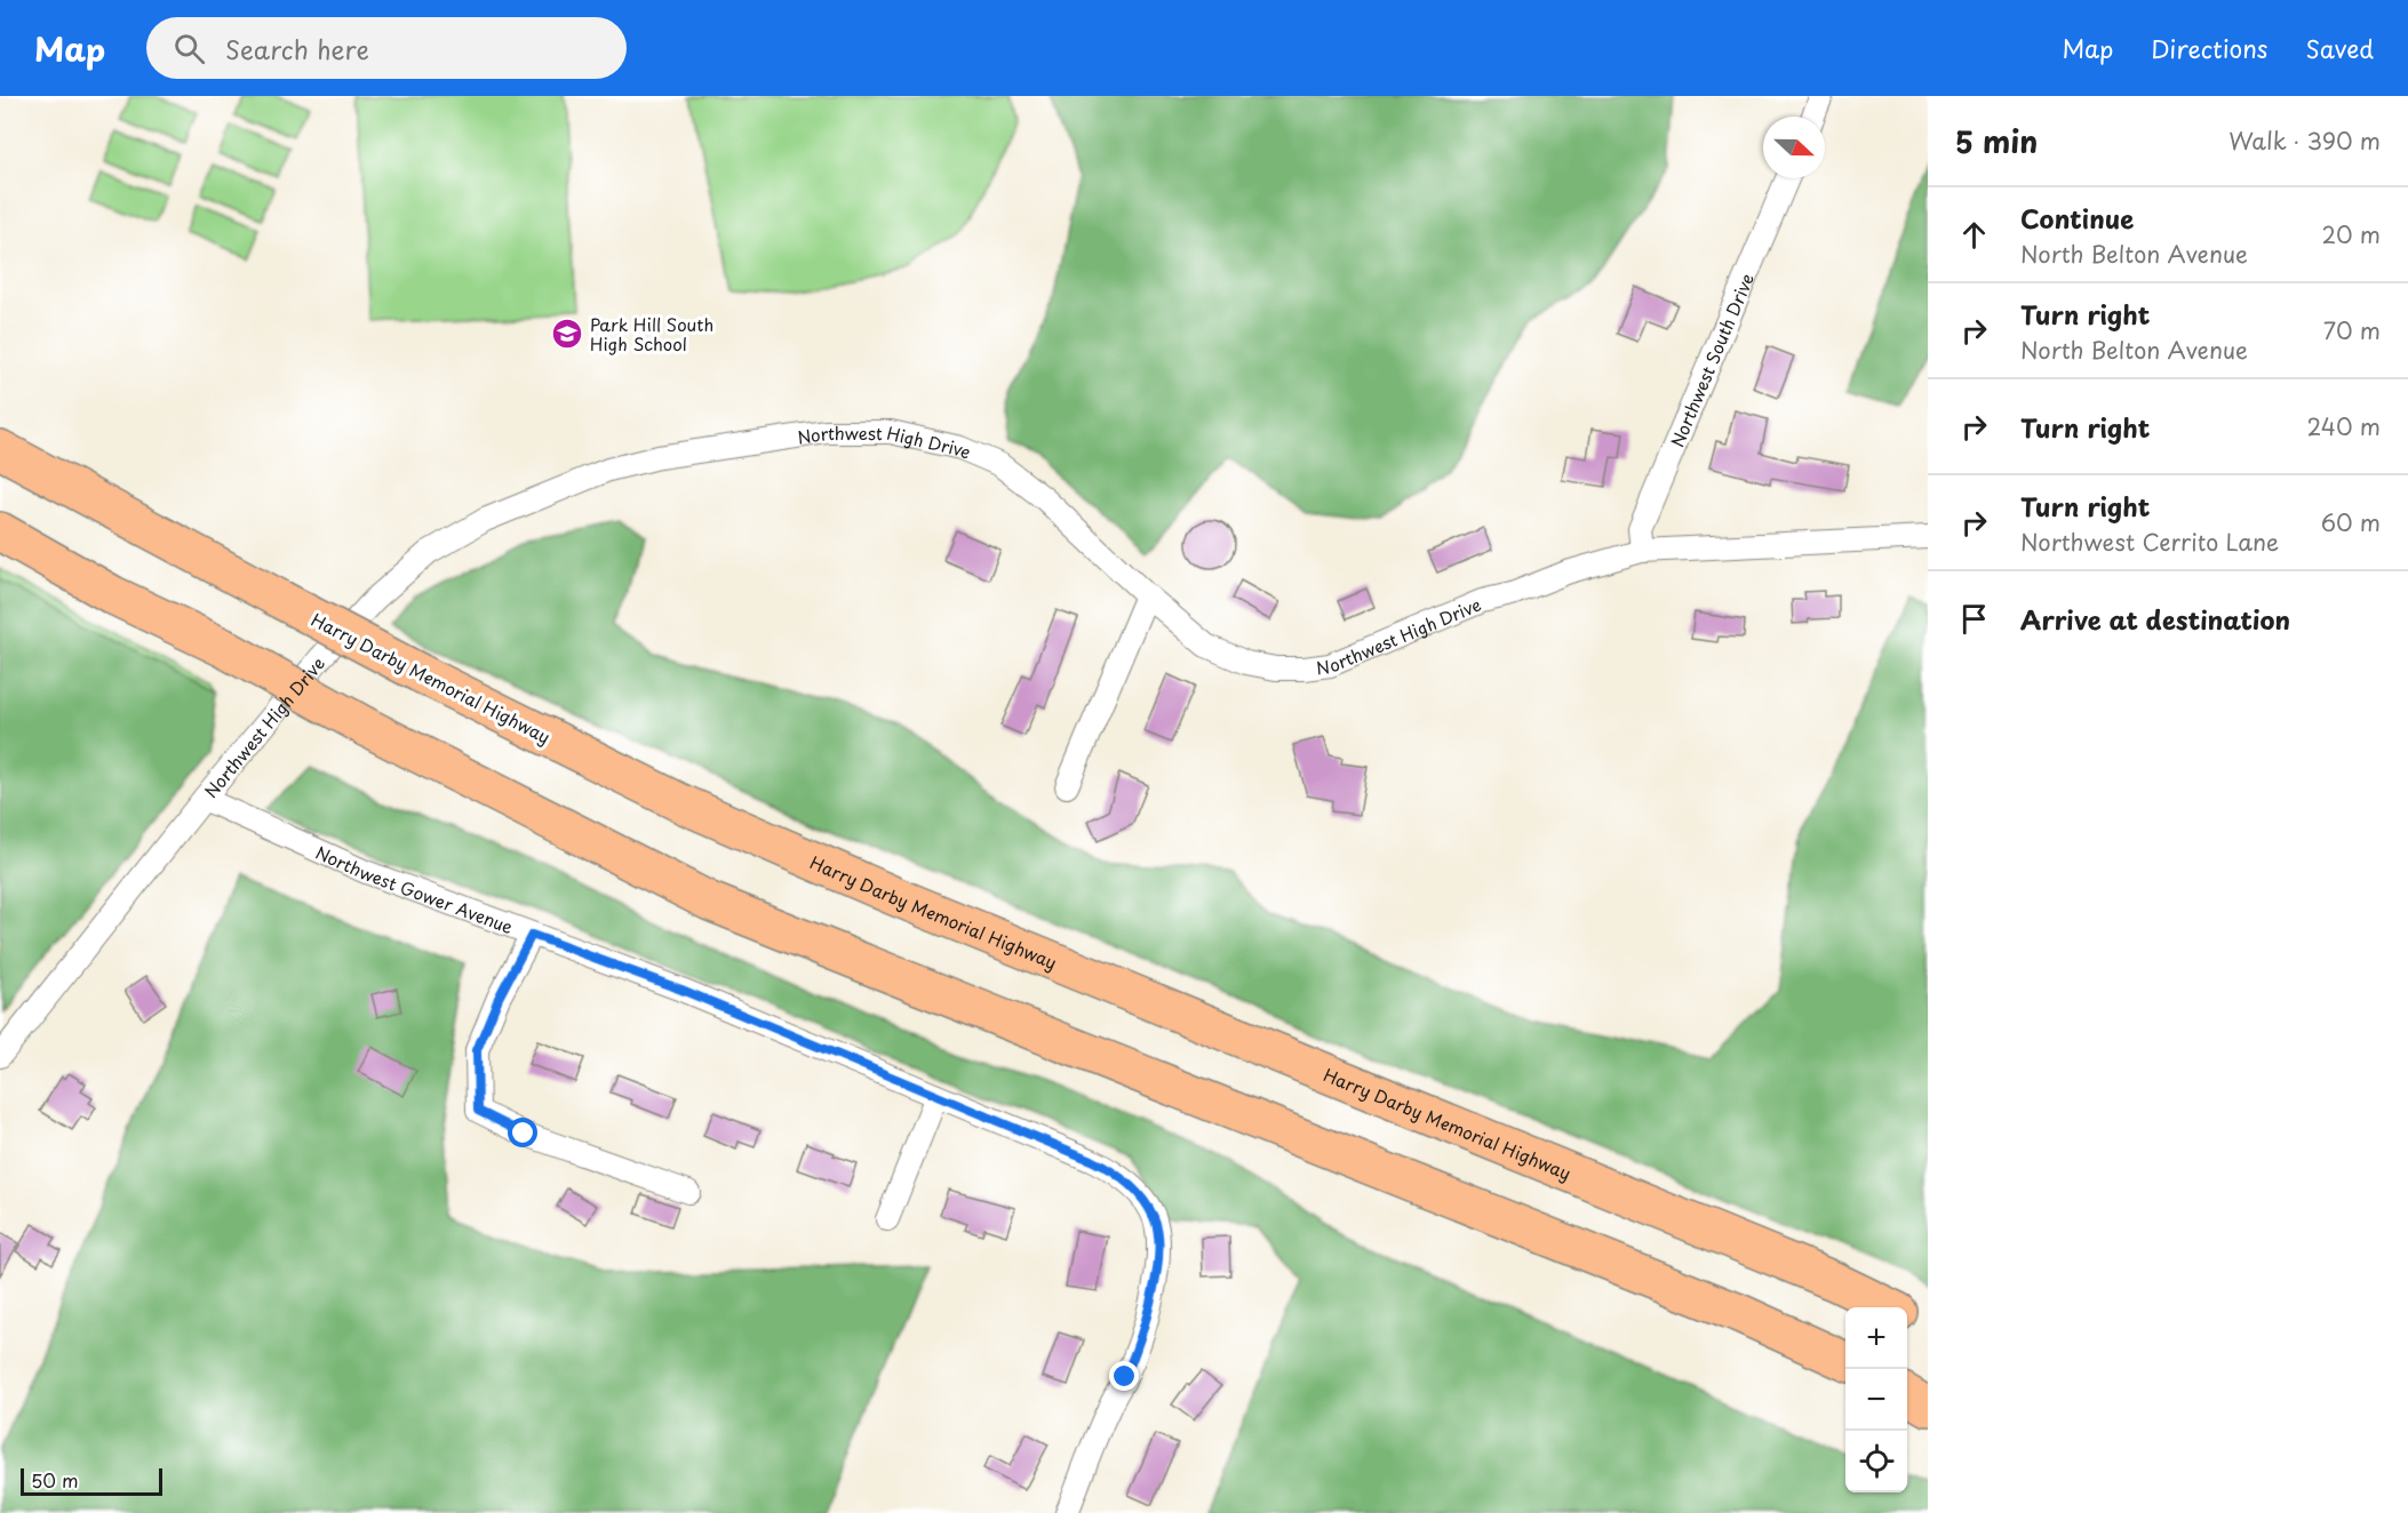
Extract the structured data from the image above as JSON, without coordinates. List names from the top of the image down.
{
  "streets": {
    "highway": ["Harry Darby Memorial Highway"],
    "street": ["Northwest South Drive", "Northwest High Drive", "Northwest Gower Avenue"]
  },
  "crossings": [
    ["Northwest South Drive", "Northwest High Drive"],
    ["Northwest High Drive", "Northwest Gower Avenue"]
  ],
  "places": {
    "school or university": ["Park Hill South High School"]
  },
  "scale_bar": "50 m",
  "north": "right",
  "page": {
    "header": "Map",
    "search": "Search here",
    "nav": ["Map", "Directions", "Saved"],
    "heading": ["5 min", "Walk · 390 m"],
    "list": [
      ["Continue", "North Belton Avenue", "20 m"],
      ["Turn right", "North Belton Avenue", "70 m"],
      ["Turn right", "240 m"],
      ["Turn right", "Northwest Cerrito Lane", "60 m"],
      "Arrive at destination"
    ],
    "map_buttons": ["+", "−"],
    "scale": "50 m"
  }
}
